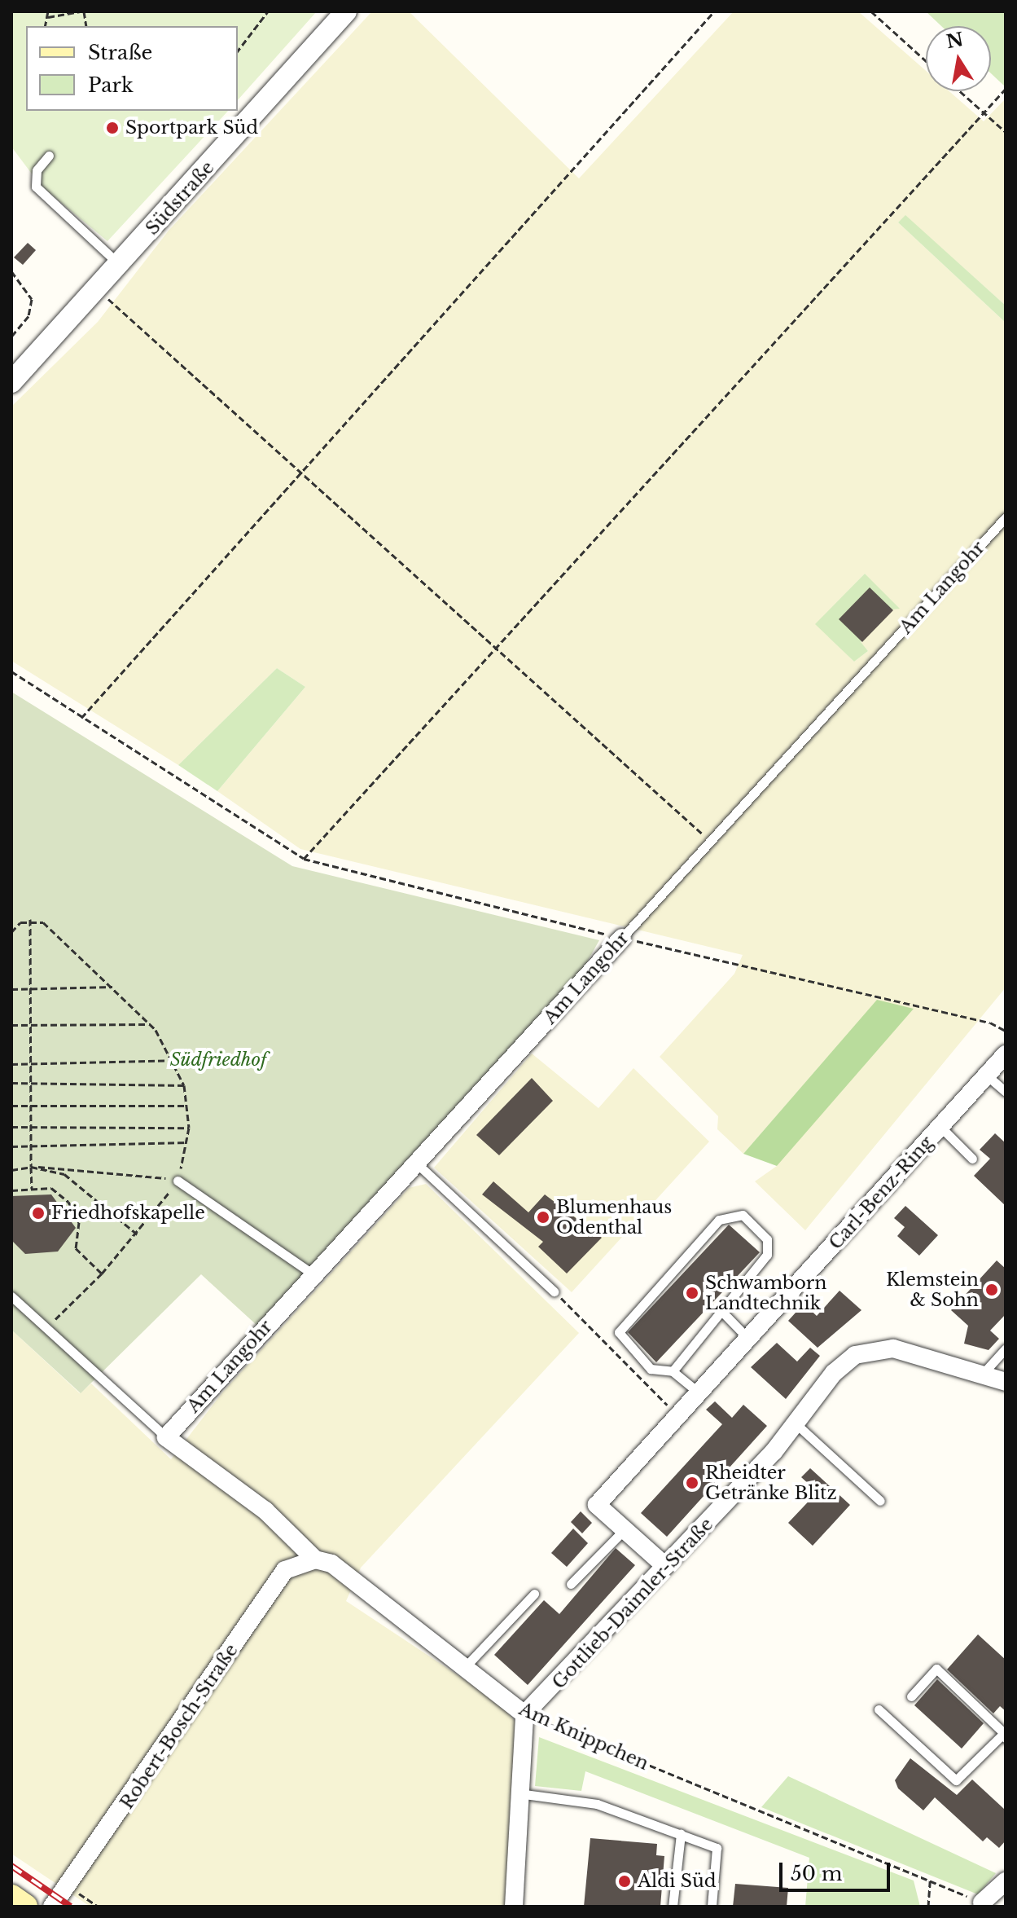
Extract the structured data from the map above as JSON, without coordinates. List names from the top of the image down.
{
  "streets": {
    "street": [
      "Südstraße",
      "Am Langohr",
      "Carl-Benz-Ring",
      "Gottlieb-Daimler-Straße",
      "Robert-Bosch-Straße",
      "Am Knippchen"
    ]
  },
  "crossings": [
    ["Am Langohr", "Am Knippchen"],
    ["Gottlieb-Daimler-Straße", "Am Knippchen"],
    ["Robert-Bosch-Straße", "Am Knippchen"]
  ],
  "parks": ["Südfriedhof"],
  "places": [
    "Sportpark Süd",
    "Friedhofskapelle",
    "Blumenhaus Odenthal",
    "Klemstein & Sohn",
    "Schwamborn Landtechnik",
    "Rheidter Getränke Blitz",
    "Aldi Süd"
  ],
  "legend": ["Straße", "Park"],
  "scale_bar": "50 m",
  "north": "top"
}
